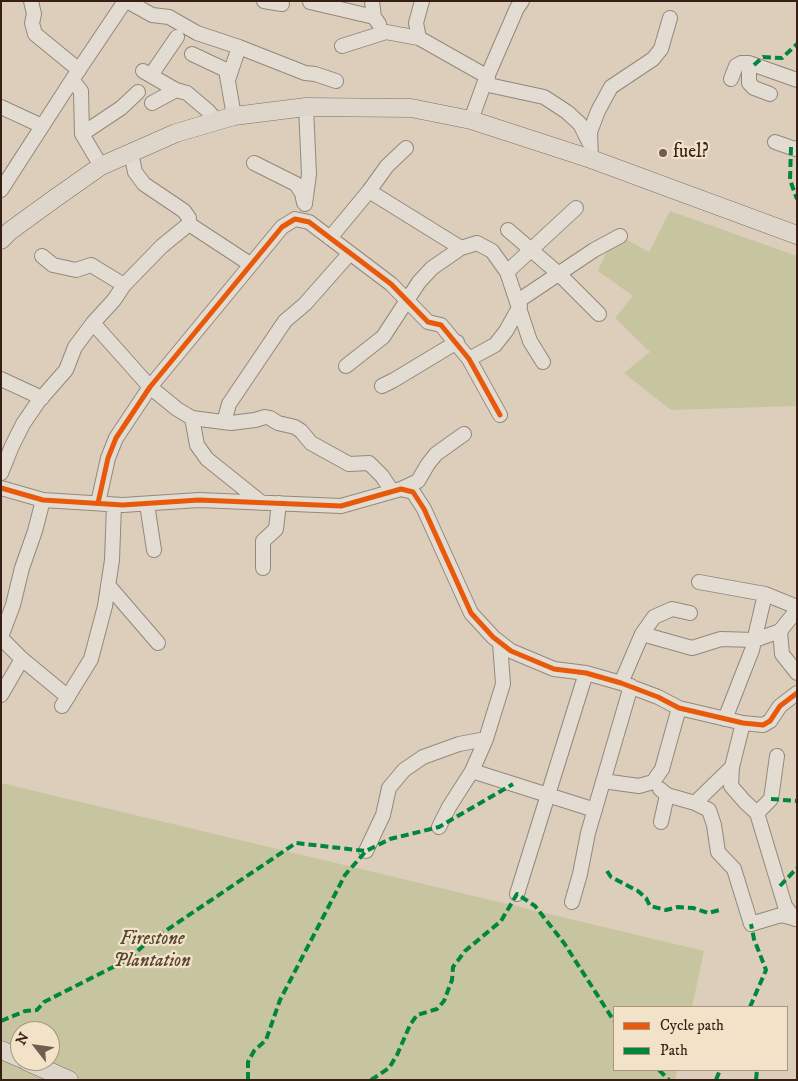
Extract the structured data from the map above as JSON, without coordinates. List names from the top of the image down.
{
  "parks": ["Firestone Plantation"],
  "places": ["fuel?"],
  "legend": ["Cycle path", "Path"],
  "north": "top left"
}
